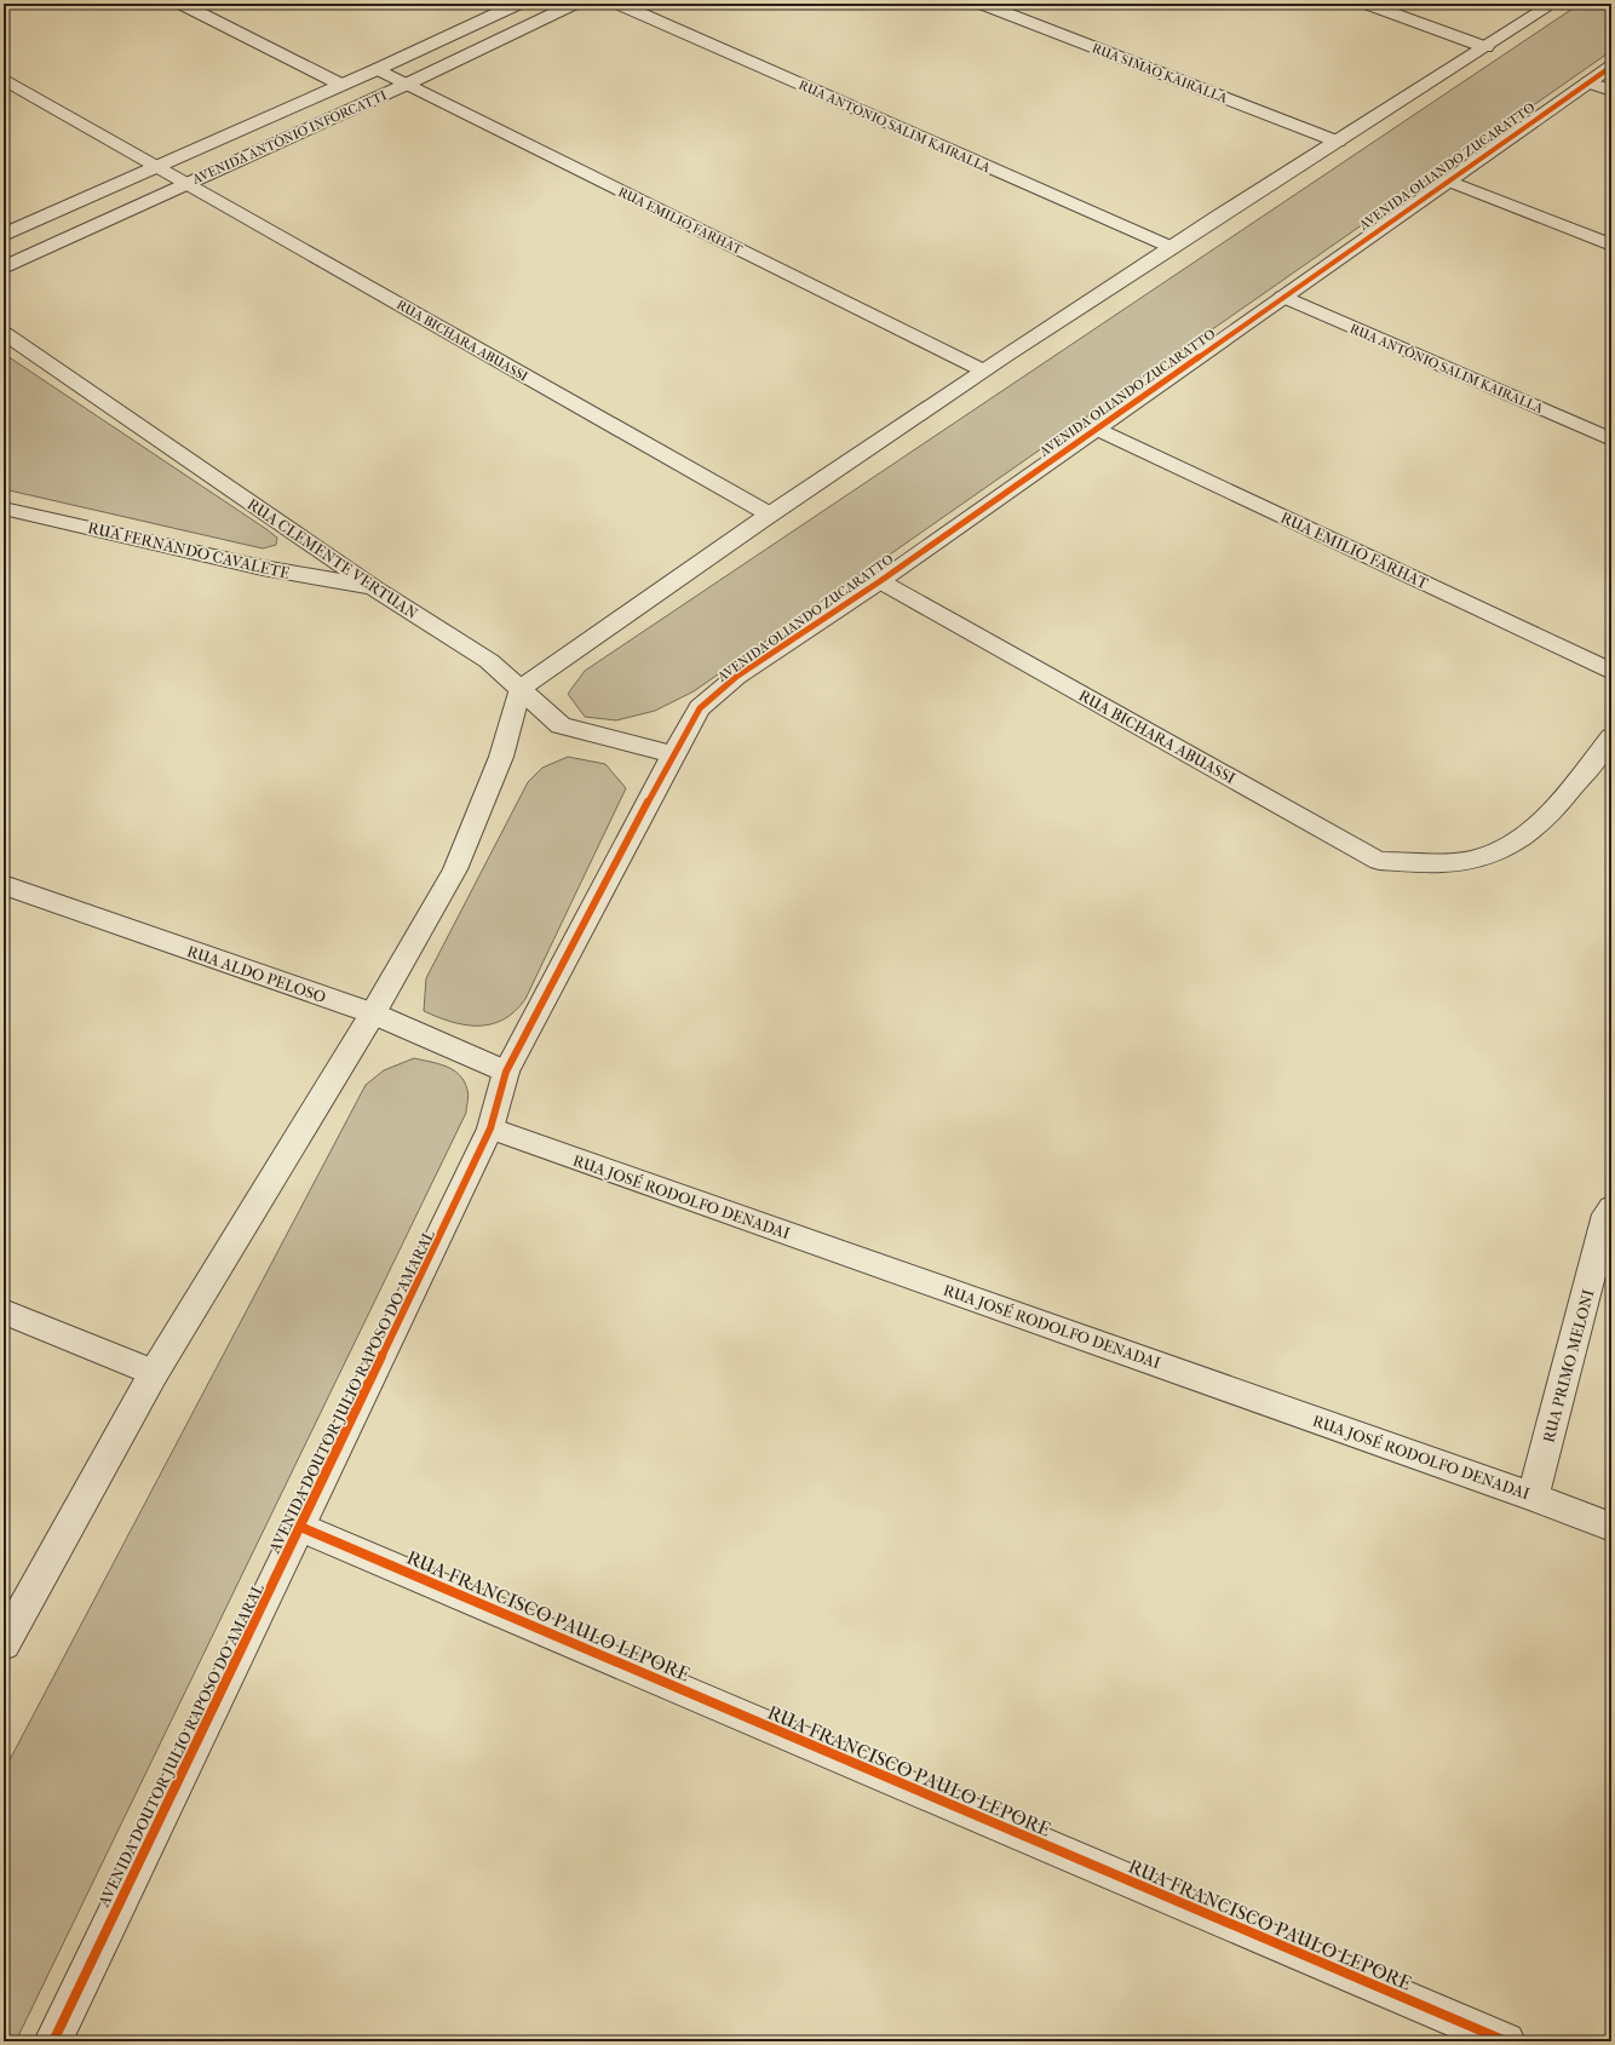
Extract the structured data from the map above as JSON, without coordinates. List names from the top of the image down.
{
  "streets": {
    "street": [
      "RUA SIMÃO KAIRALLA",
      "RUA ANTÔNIO SALIM KAIRALLA",
      "AVENIDA ANTÔNIO INFORCATTI",
      "AVENIDA OLIANDO ZUCARATTO",
      "RUA EMILIO FARHAT",
      "RUA BICHARA ABUASSI",
      "RUA FERNANDO CAVALETE",
      "RUA CLEMENTE VERTUAN",
      "RUA ALDO PELOSO",
      "RUA JOSÉ RODOLFO DENADAI",
      "RUA PRIMO MELONI",
      "AVENIDA DOUTOR JULIO RAPOSO DO AMARAL",
      "RUA FRANCISCO PAULO LEPORE"
    ]
  },
  "crossings": [
    ["RUA ANTÔNIO SALIM KAIRALLA", "AVENIDA OLIANDO ZUCARATTO"],
    ["AVENIDA ANTÔNIO INFORCATTI", "RUA EMILIO FARHAT"],
    ["AVENIDA ANTÔNIO INFORCATTI", "RUA BICHARA ABUASSI"],
    ["AVENIDA OLIANDO ZUCARATTO", "RUA EMILIO FARHAT"],
    ["AVENIDA OLIANDO ZUCARATTO", "RUA BICHARA ABUASSI"],
    ["AVENIDA OLIANDO ZUCARATTO", "RUA CLEMENTE VERTUAN"],
    ["AVENIDA OLIANDO ZUCARATTO", "AVENIDA DOUTOR JULIO RAPOSO DO AMARAL"],
    ["RUA FERNANDO CAVALETE", "RUA CLEMENTE VERTUAN"],
    ["RUA CLEMENTE VERTUAN", "AVENIDA DOUTOR JULIO RAPOSO DO AMARAL"],
    ["RUA ALDO PELOSO", "AVENIDA DOUTOR JULIO RAPOSO DO AMARAL"],
    ["RUA JOSÉ RODOLFO DENADAI", "RUA PRIMO MELONI"],
    ["RUA JOSÉ RODOLFO DENADAI", "AVENIDA DOUTOR JULIO RAPOSO DO AMARAL"],
    ["AVENIDA DOUTOR JULIO RAPOSO DO AMARAL", "RUA FRANCISCO PAULO LEPORE"]
  ]
}
